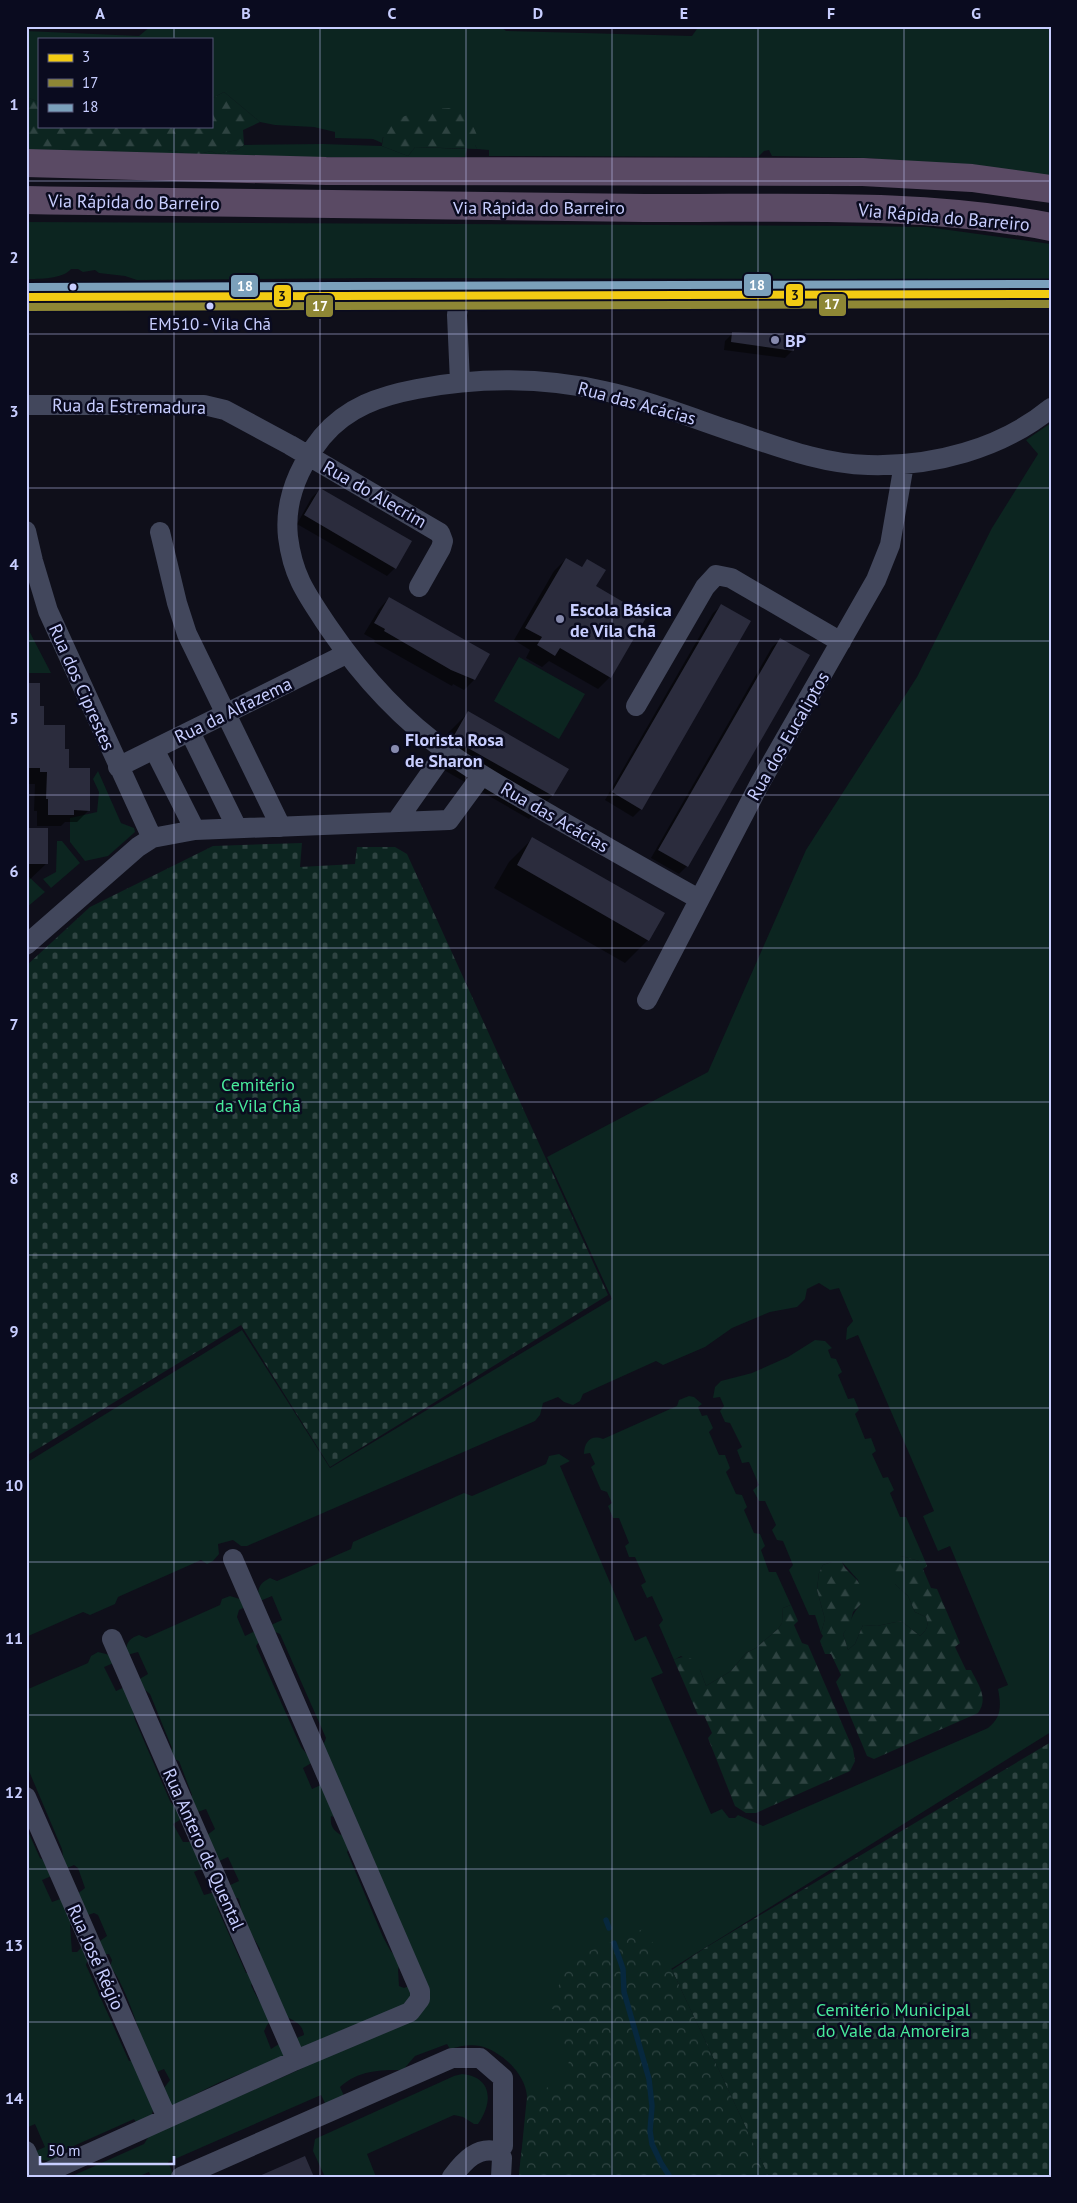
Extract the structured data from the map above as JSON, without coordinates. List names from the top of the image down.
{
  "streets": {
    "highway": ["Via Rápida do Barreiro"],
    "street": [
      "Rua das Acácias",
      "Rua da Estremadura",
      "Rua do Alecrim",
      "Rua dos Ciprestes",
      "Rua da Alfazema",
      "Rua dos Eucaliptos",
      "Rua Antero de Quental",
      "Rua José Régio"
    ]
  },
  "crossings": [
    ["Rua das Acácias", "Rua da Estremadura"],
    ["Rua das Acácias", "Rua do Alecrim"],
    ["Rua das Acácias", "Rua da Alfazema"],
    ["Rua das Acácias", "Rua dos Eucaliptos"],
    ["Rua da Estremadura", "Rua do Alecrim"],
    ["Rua dos Ciprestes", "Rua da Alfazema"]
  ],
  "parks": ["Cemitério da Vila Chã", "Cemitério Municipal do Vale da Amoreira"],
  "places": [
    "EM510 - Vila Chã",
    "BP",
    "Escola Básica de Vila Chã",
    "Florista Rosa de Sharon"
  ],
  "lines": ["transit line 18", "transit line 3", "transit line 17"],
  "legend": ["3", "17", "18"],
  "scale_bar": "50 m",
  "grid": {
    "columns": [
      "A",
      "B",
      "C",
      "D",
      "E",
      "F",
      "G"
    ],
    "rows": [
      "1",
      "2",
      "3",
      "4",
      "5",
      "6",
      "7",
      "8",
      "9",
      "10",
      "11",
      "12",
      "13",
      "14"
    ]
  }
}
